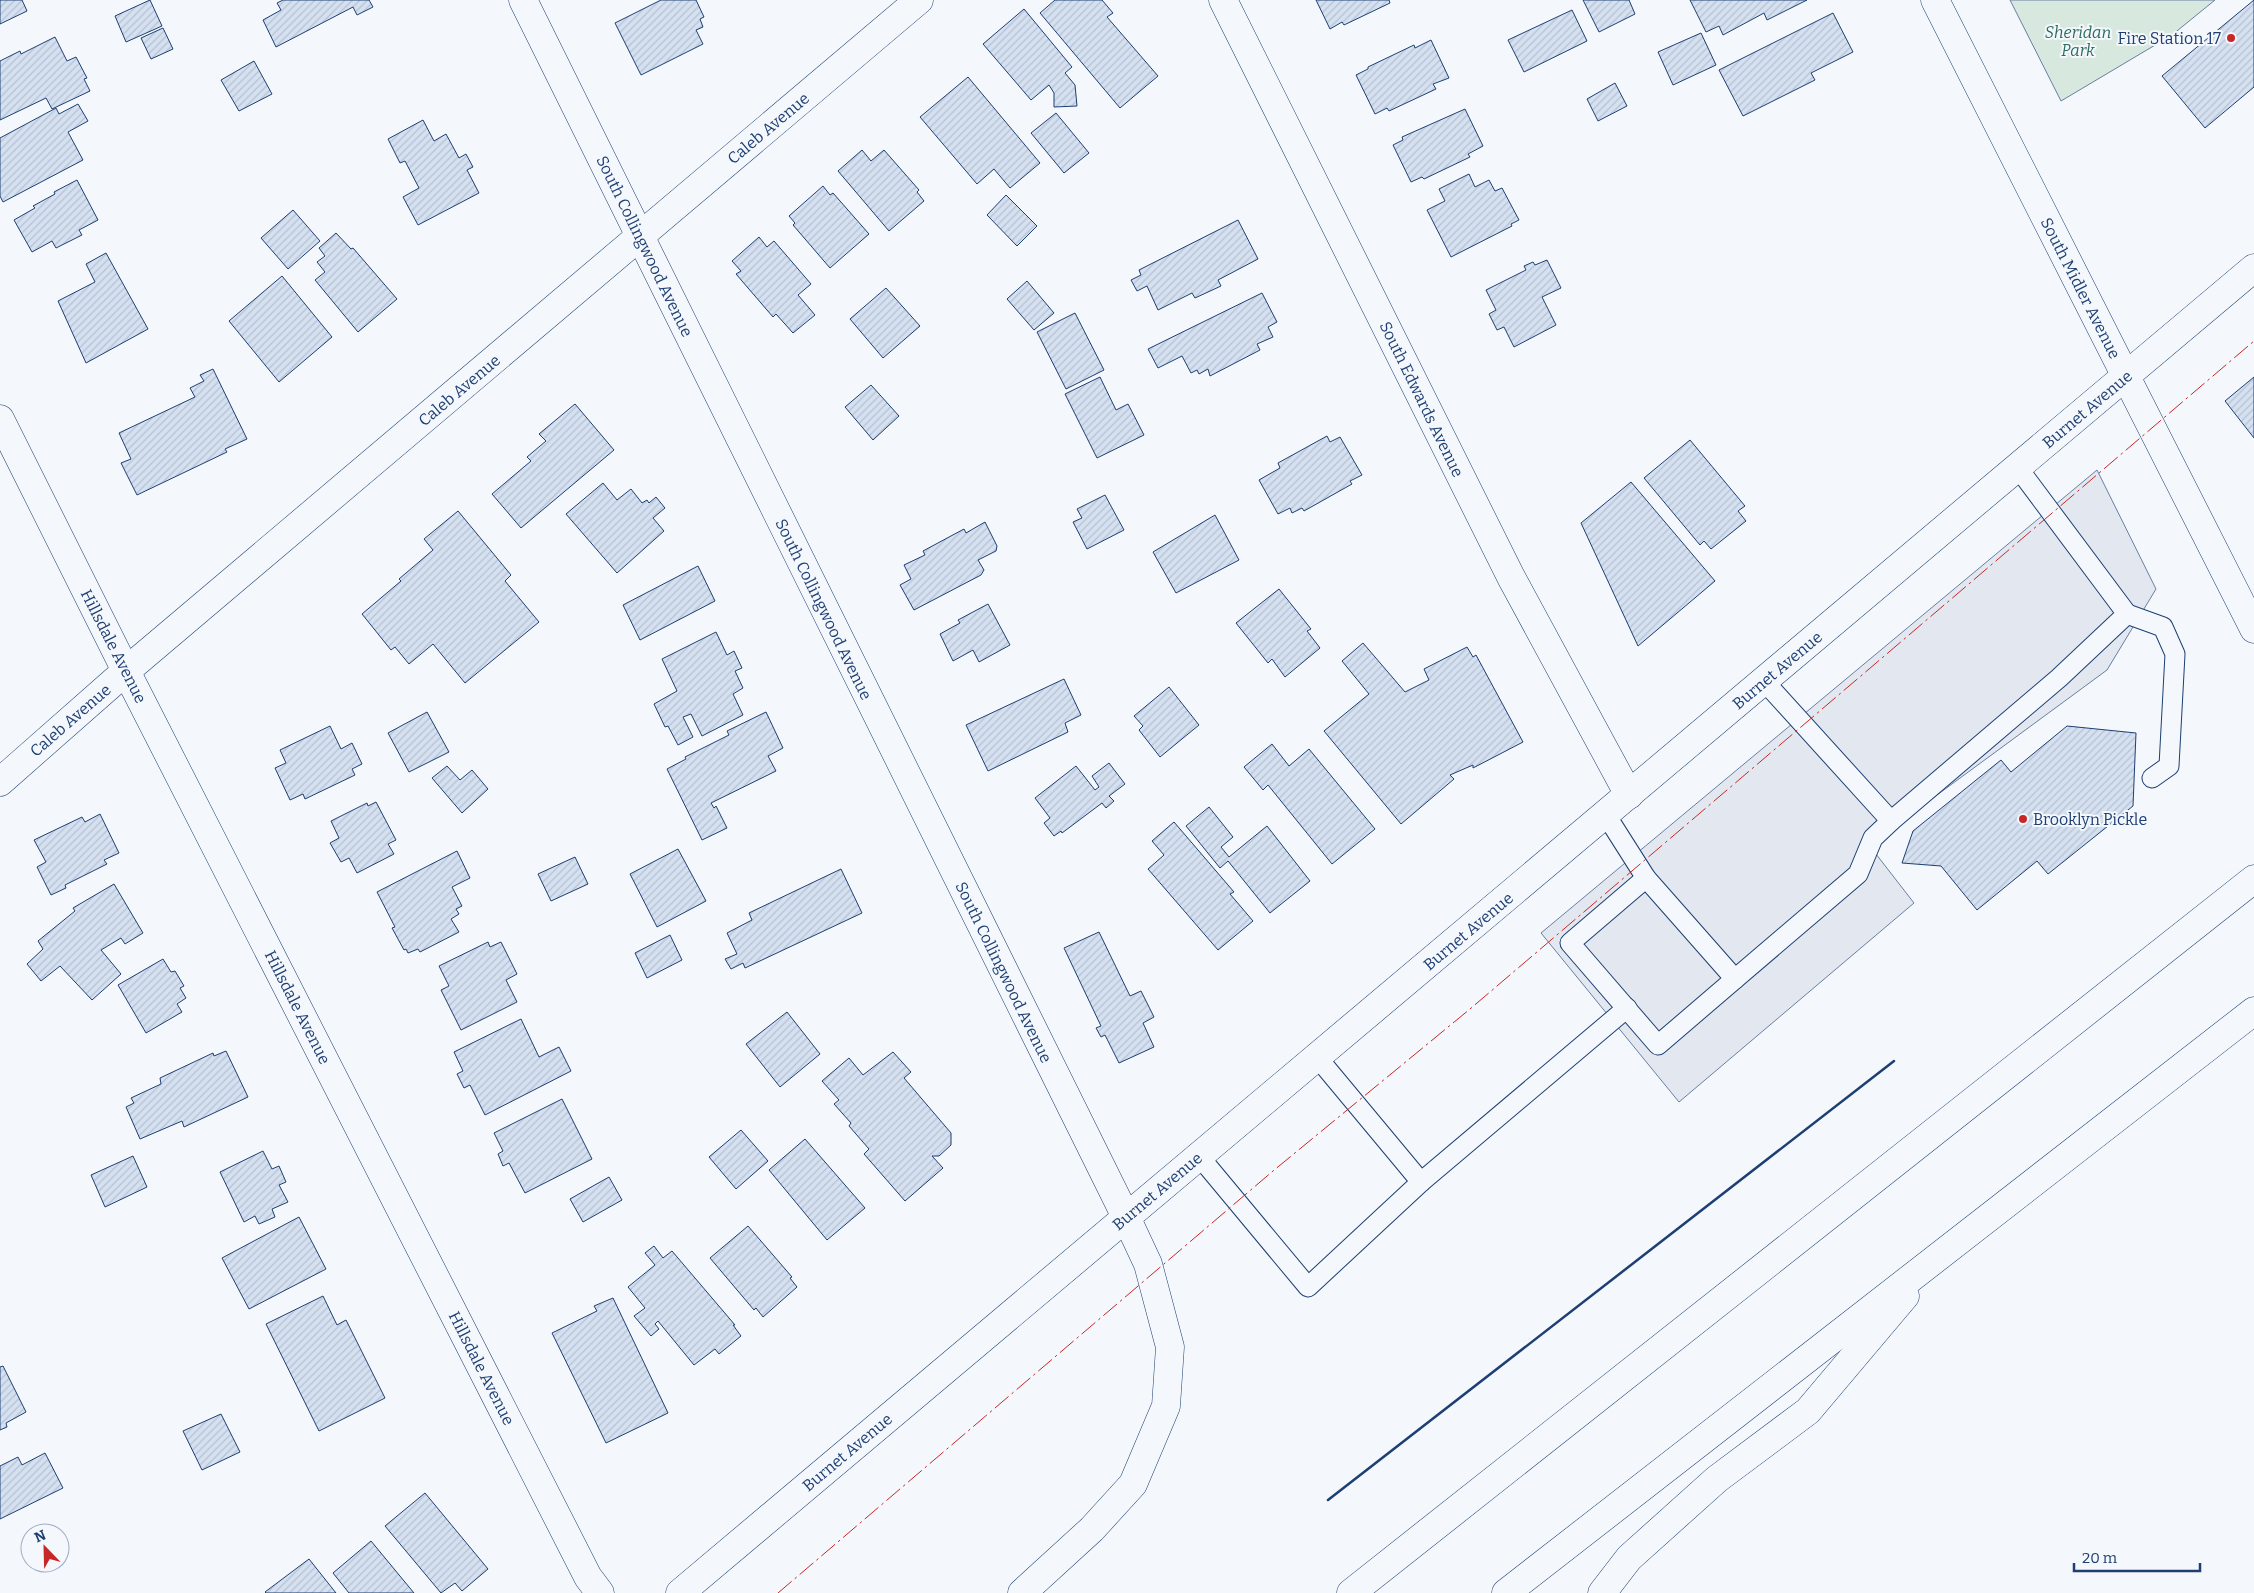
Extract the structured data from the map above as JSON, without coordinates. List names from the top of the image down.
{
  "streets": {
    "main road": [
      "Caleb Avenue",
      "South Collingwood Avenue",
      "South Midler Avenue",
      "South Edwards Avenue",
      "Burnet Avenue",
      "Hillsdale Avenue"
    ]
  },
  "crossings": [
    ["Caleb Avenue", "South Collingwood Avenue"],
    ["Caleb Avenue", "Hillsdale Avenue"],
    ["South Collingwood Avenue", "Burnet Avenue"],
    ["South Midler Avenue", "Burnet Avenue"],
    ["South Edwards Avenue", "Burnet Avenue"]
  ],
  "parks": ["Sheridan Park"],
  "places": ["Fire Station 17", "Brooklyn Pickle"],
  "scale_bar": "20 m",
  "north": "top left"
}
